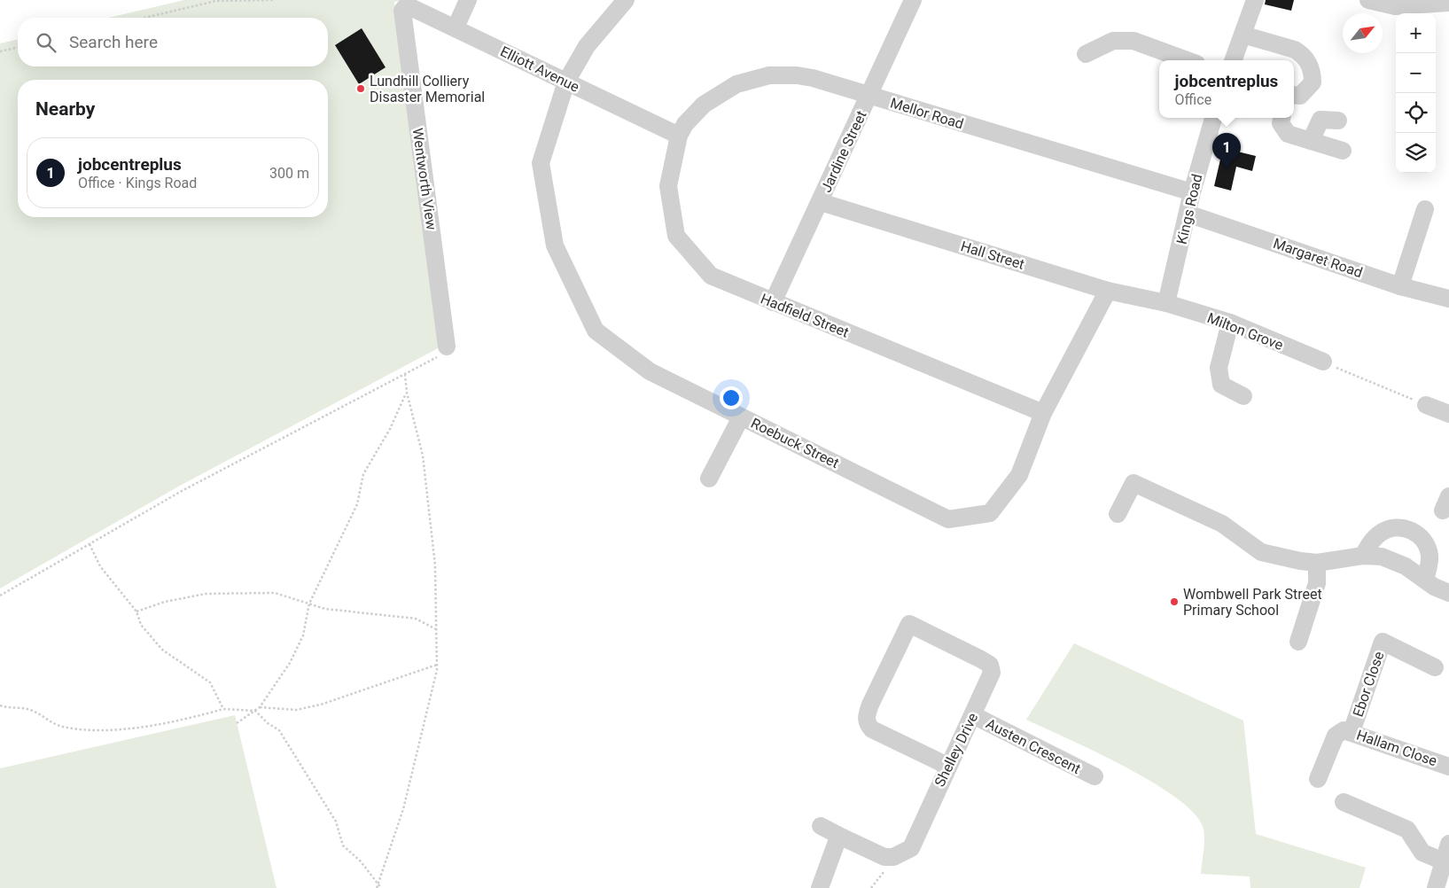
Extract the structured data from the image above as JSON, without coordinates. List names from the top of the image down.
{
  "streets": {
    "street": [
      "Elliott Avenue",
      "Mellor Road",
      "Jardine Street",
      "Wentworth View",
      "Kings Road",
      "Hall Street",
      "Margaret Road",
      "Hadfield Street",
      "Milton Grove",
      "Roebuck Street",
      "Ebor Close",
      "Austen Crescent",
      "Hallam Close",
      "Shelley Drive"
    ]
  },
  "crossings": [
    ["Elliott Avenue", "Mellor Road"],
    ["Elliott Avenue", "Wentworth View"],
    ["Elliott Avenue", "Hadfield Street"],
    ["Elliott Avenue", "Roebuck Street"],
    ["Mellor Road", "Jardine Street"],
    ["Mellor Road", "Kings Road"],
    ["Mellor Road", "Hadfield Street"],
    ["Jardine Street", "Hall Street"],
    ["Jardine Street", "Hadfield Street"],
    ["Kings Road", "Hall Street"],
    ["Kings Road", "Margaret Road"],
    ["Kings Road", "Milton Grove"],
    ["Hall Street", "Milton Grove"],
    ["Hall Street", "Roebuck Street"],
    ["Hadfield Street", "Roebuck Street"],
    ["Ebor Close", "Hallam Close"],
    ["Austen Crescent", "Shelley Drive"]
  ],
  "places": ["Lundhill Colliery Disaster Memorial", "Wombwell Park Street Primary School"],
  "north": "top right",
  "page": {
    "map_buttons": ["+", "−"],
    "search": "Search here",
    "popup": ["jobcentreplus", "Office"],
    "heading": "Nearby",
    "pins": "1",
    "list": [
      {
        "mark": "1",
        "name": "jobcentreplus",
        "note": "Office · Kings Road",
        "value": "300 m"
      }
    ]
  }
}
